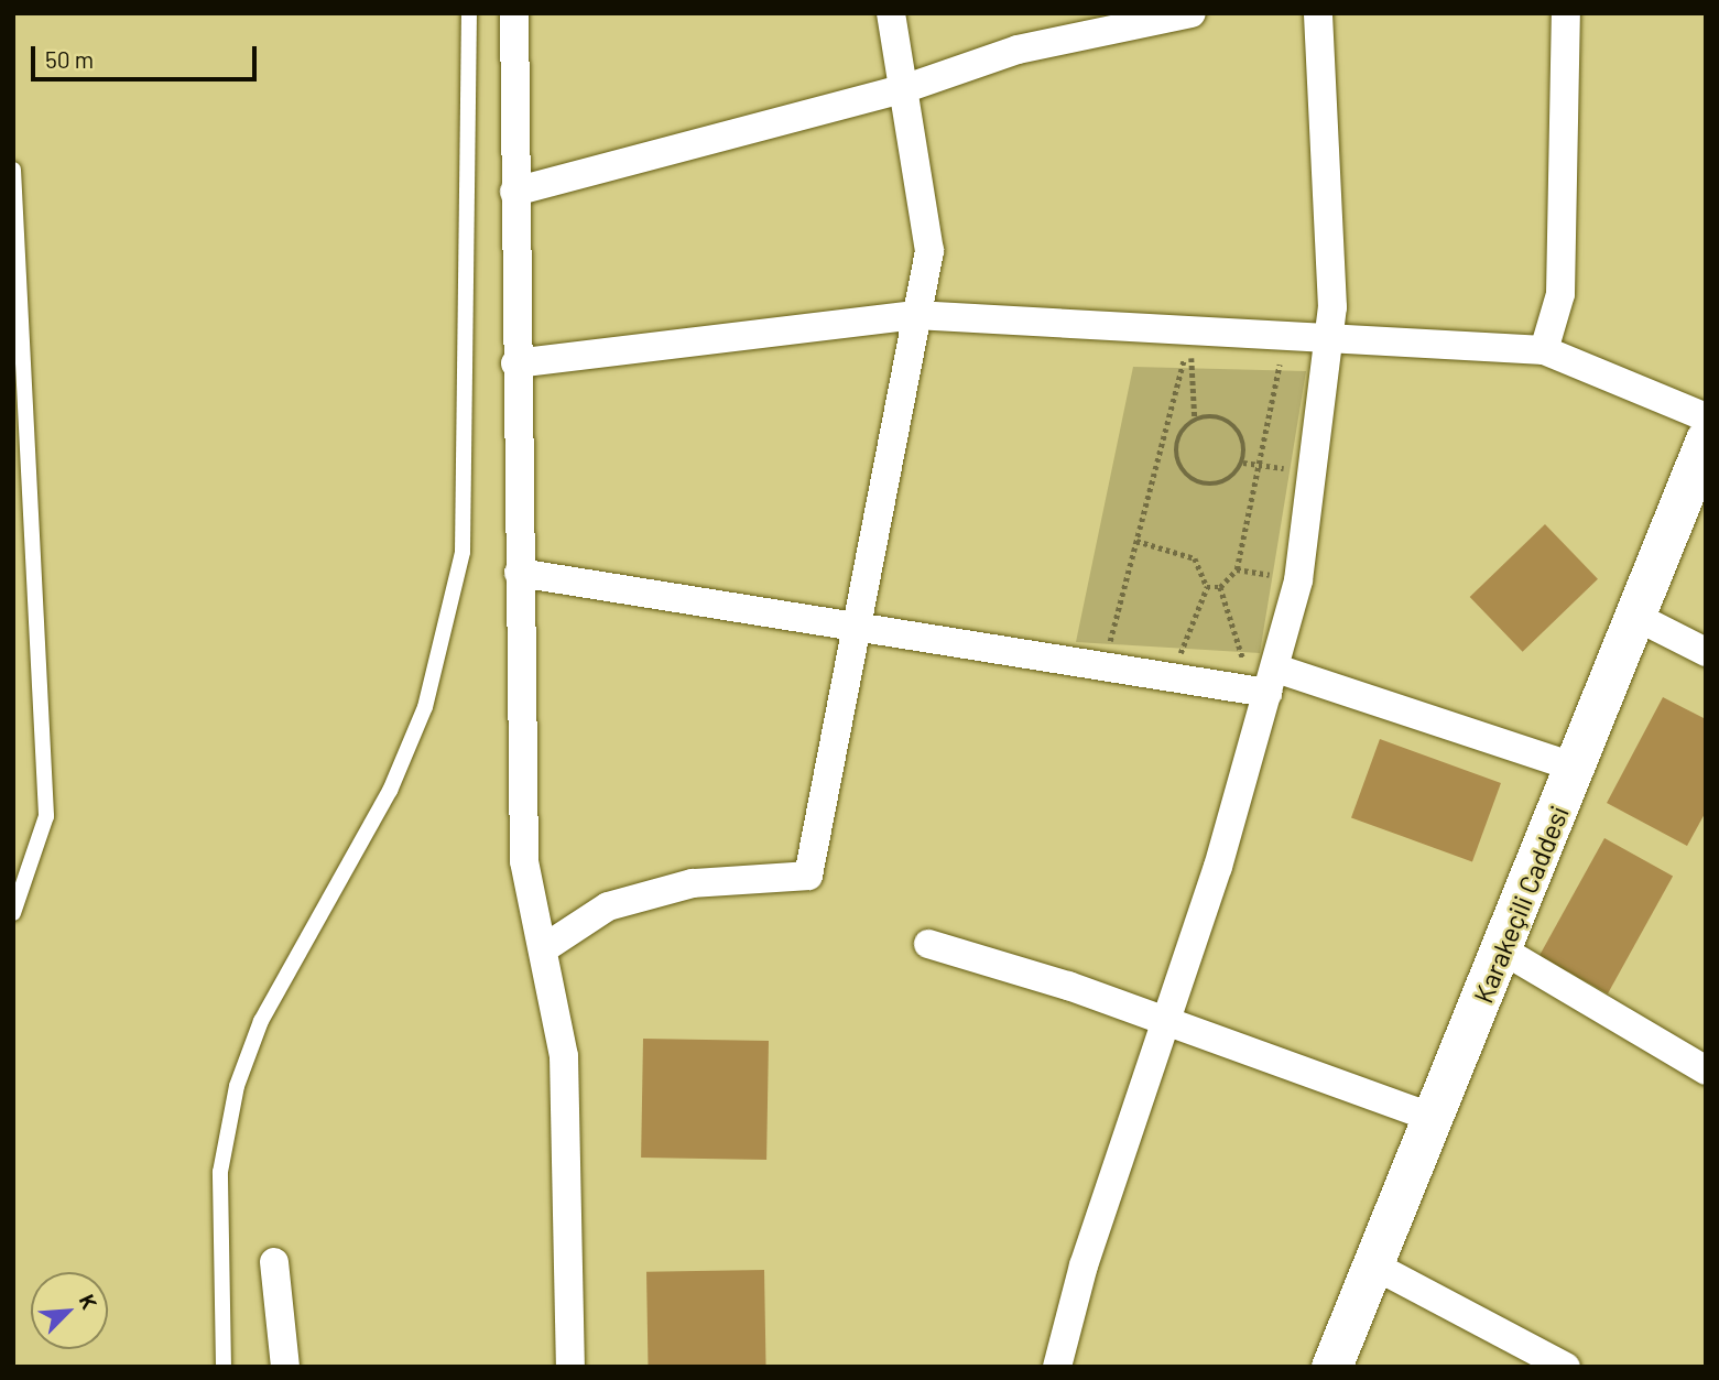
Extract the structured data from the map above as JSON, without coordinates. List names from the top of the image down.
{
  "streets": {
    "main road": ["Karakeçili Caddesi"]
  },
  "scale_bar": "50 m",
  "north": "top right"
}
